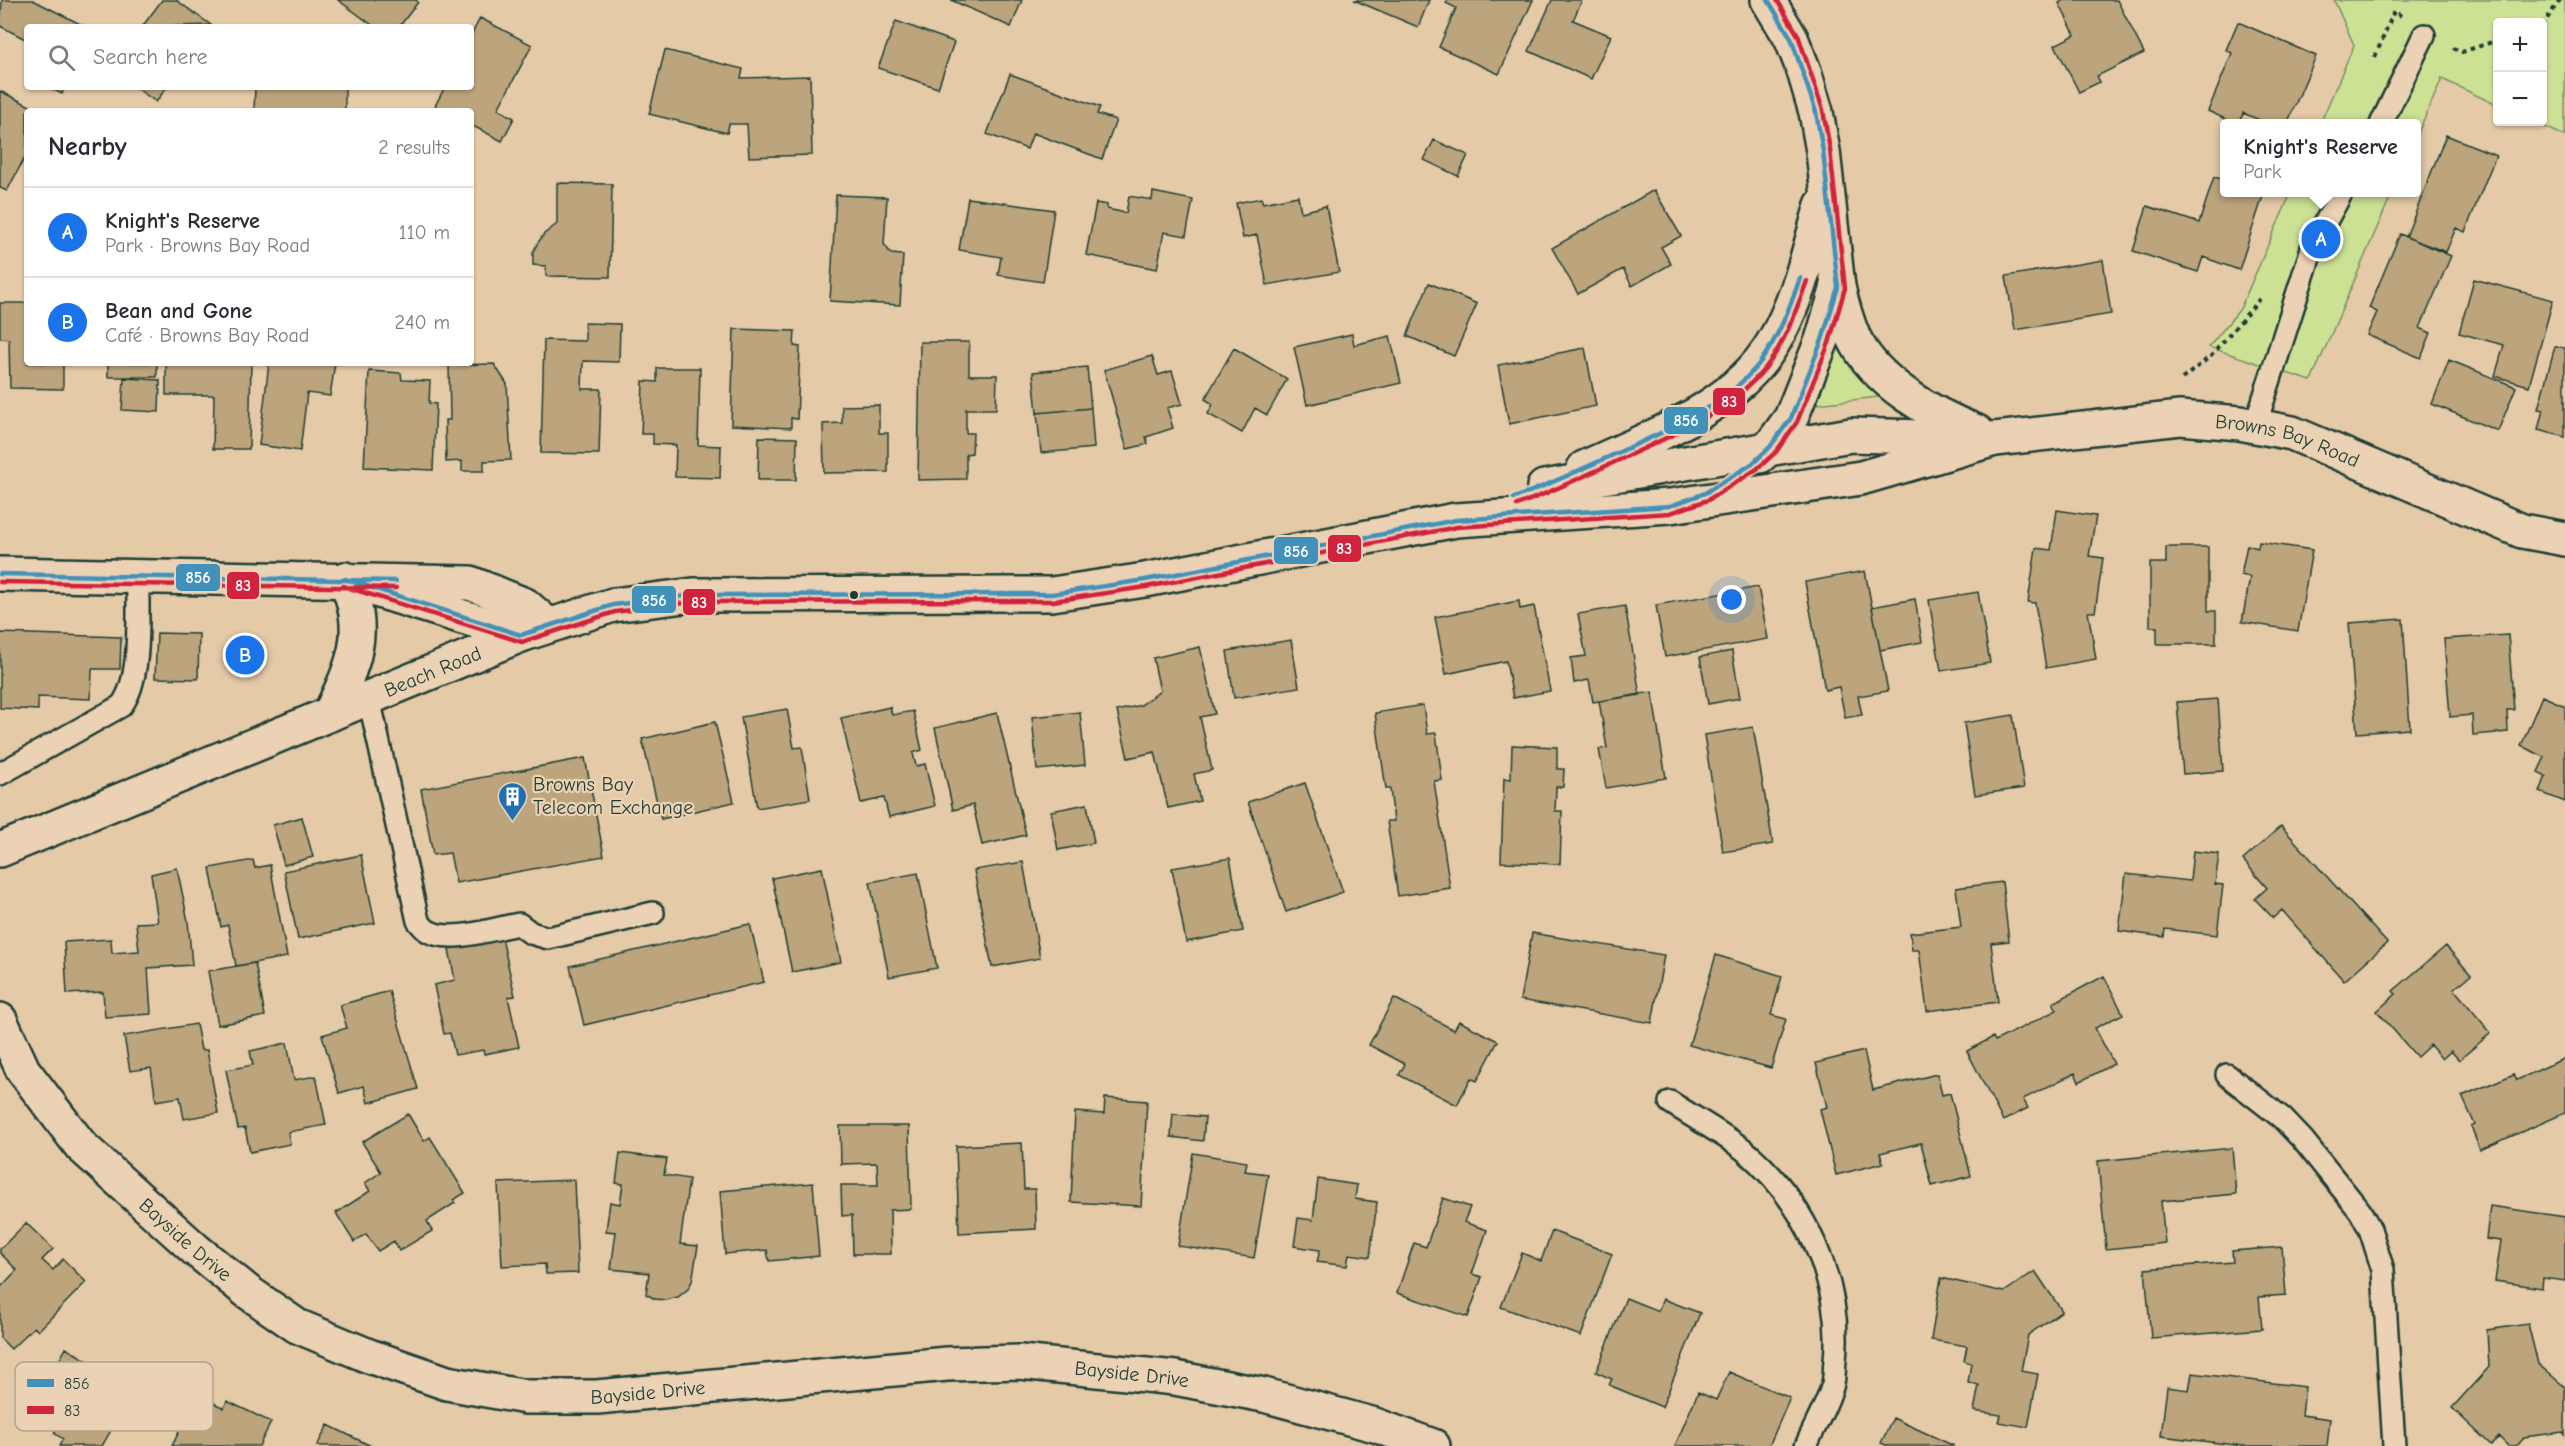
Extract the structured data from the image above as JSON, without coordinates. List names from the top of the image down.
{
  "streets": {
    "main road": ["Browns Bay Road", "Beach Road", "Bayside Drive"]
  },
  "crossings": [
    ["Browns Bay Road", "Beach Road"]
  ],
  "places": {
    "building": ["Browns Bay Telecom Exchange"]
  },
  "lines": ["transit line 856", "transit line 83"],
  "legend": ["856", "83"],
  "page": {
    "map_buttons": ["+", "−"],
    "search": "Search here",
    "heading": ["Nearby", "2 results"],
    "popup": ["Knight's Reserve", "Park"],
    "list": [
      {
        "mark": "A",
        "name": "Knight's Reserve",
        "note": "Park · Browns Bay Road",
        "value": "110 m"
      },
      {
        "mark": "B",
        "name": "Bean and Gone",
        "note": "Café · Browns Bay Road",
        "value": "240 m"
      }
    ],
    "pins": ["A", "B"]
  }
}
